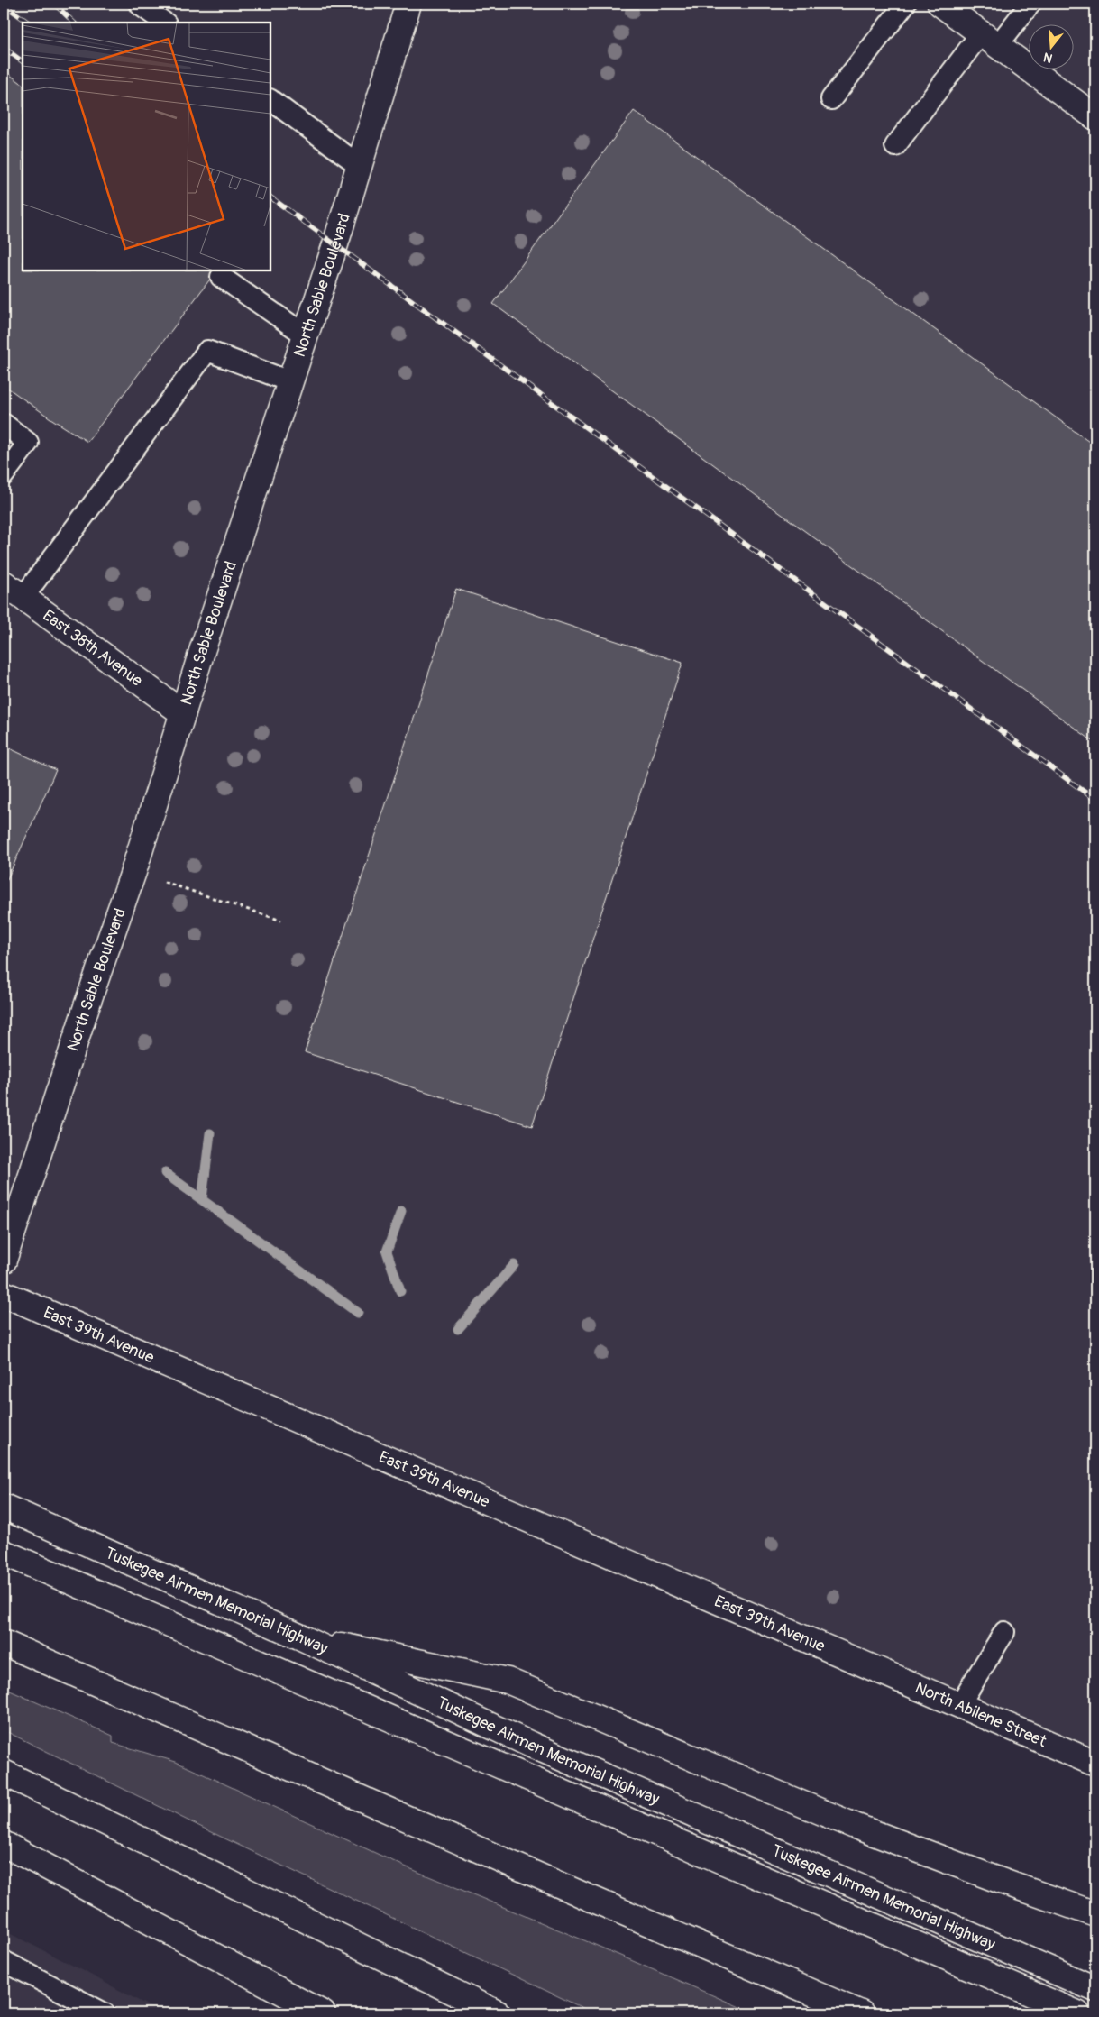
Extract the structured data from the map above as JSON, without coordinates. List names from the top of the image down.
{
  "streets": {
    "main road": [
      "North Sable Boulevard",
      "East 38th Avenue",
      "East 39th Avenue",
      "Tuskegee Airmen Memorial Highway",
      "North Abilene Street"
    ]
  },
  "crossings": [
    ["North Sable Boulevard", "East 38th Avenue"],
    ["East 39th Avenue", "North Abilene Street"]
  ],
  "north": "bottom"
}
